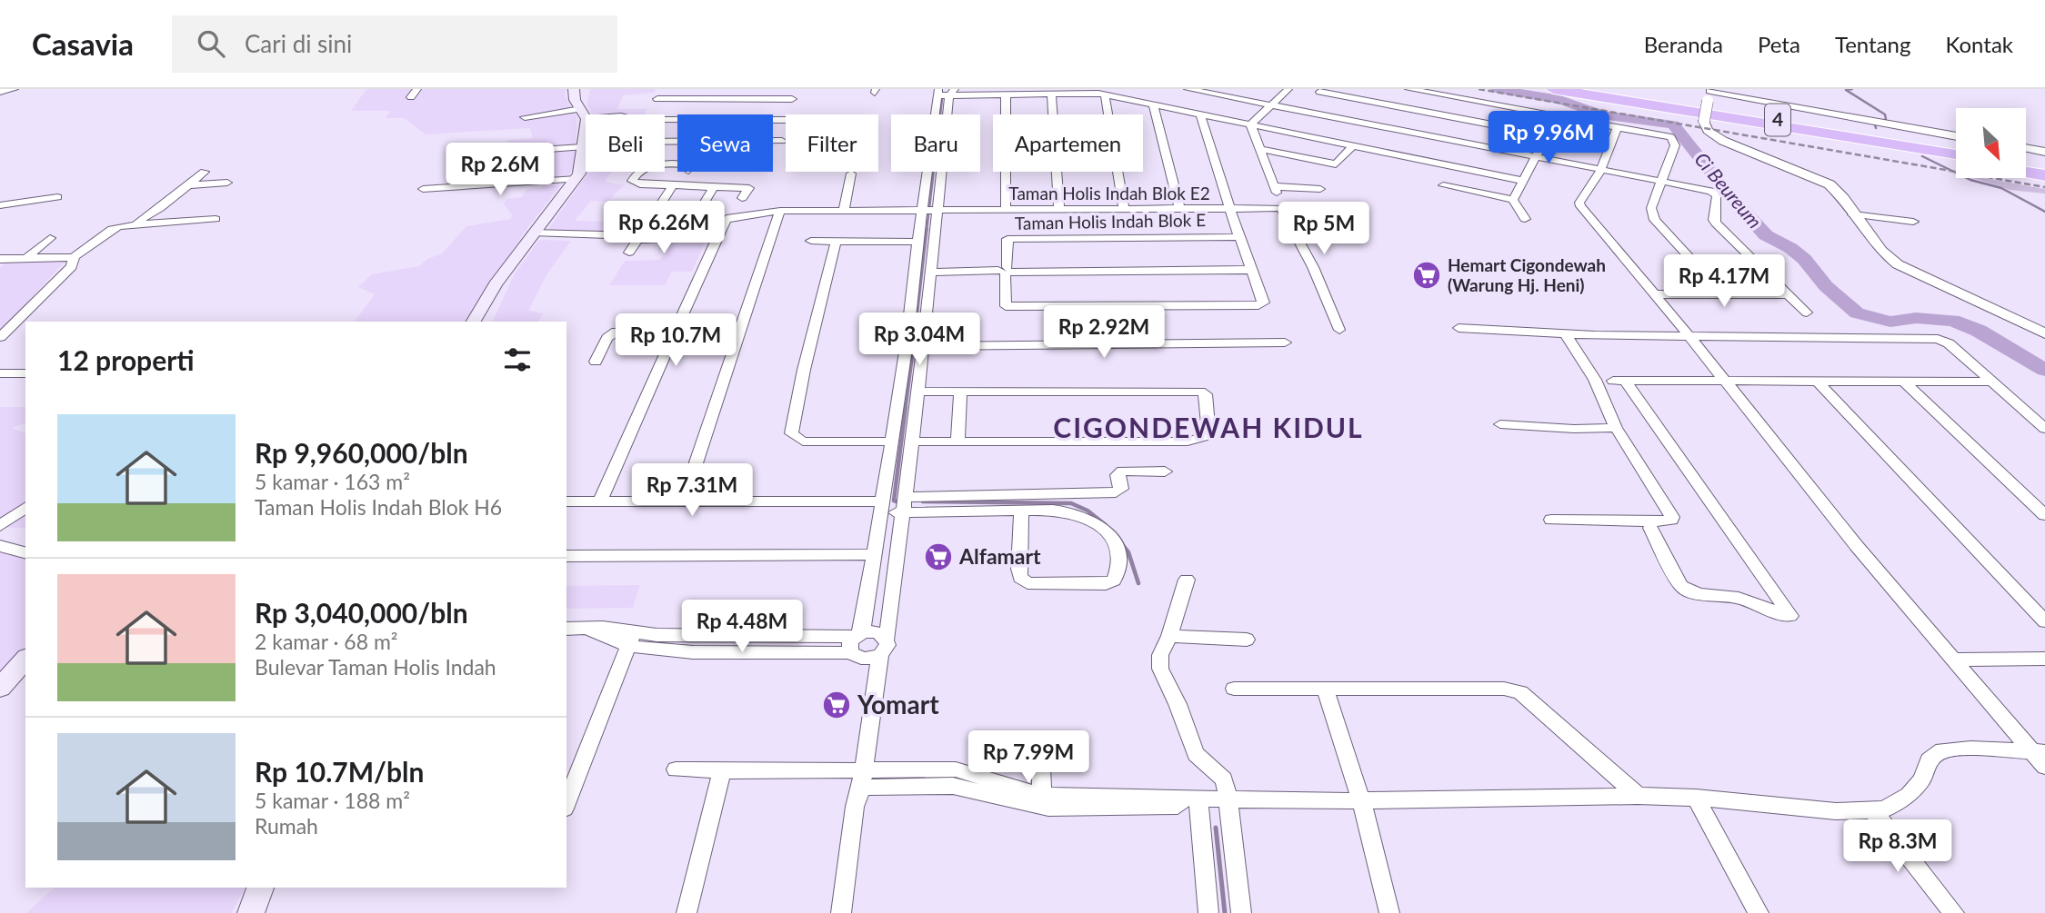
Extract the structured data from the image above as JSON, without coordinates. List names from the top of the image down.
{
  "streets": {
    "highway": ["4"],
    "street": ["Taman Holis Indah Blok E2", "Taman Holis Indah Blok E"]
  },
  "crossings": [
    ["Taman Holis Indah Blok E2", "Taman Holis Indah Blok E"]
  ],
  "districts": ["CIGONDEWAH KIDUL"],
  "water": ["Ci Beureum"],
  "places": {
    "supermarket": ["Hemart Cigondewah (Warung Hj. Heni)", "Alfamart", "Yomart"]
  },
  "north": "bottom right",
  "page": {
    "header": "Casavia",
    "search": "Cari di sini",
    "nav": [
      "Beranda",
      "Peta",
      "Tentang",
      "Kontak"
    ],
    "price": [
      "Rp 9.96M",
      "Rp 2.6M",
      "Rp 6.26M",
      "Rp 5M",
      "Rp 4.17M",
      "Rp 2.92M",
      "Rp 3.04M",
      "Rp 10.7M",
      "Rp 7.31M",
      "Rp 4.48M",
      "Rp 7.99M",
      "Rp 8.3M"
    ],
    "chip": [
      "Beli",
      "Sewa",
      "Filter",
      "Baru",
      "Apartemen"
    ],
    "heading": "12 properti",
    "list": [
      {
        "name": "Rp 9,960,000/bln",
        "note": "5 kamar · 163 m² · Taman Holis Indah Blok H6"
      },
      {
        "name": "Rp 3,040,000/bln",
        "note": "2 kamar · 68 m² · Bulevar Taman Holis Indah"
      },
      {
        "name": "Rp 10.7M/bln",
        "note": "5 kamar · 188 m² · Rumah"
      }
    ]
  }
}
